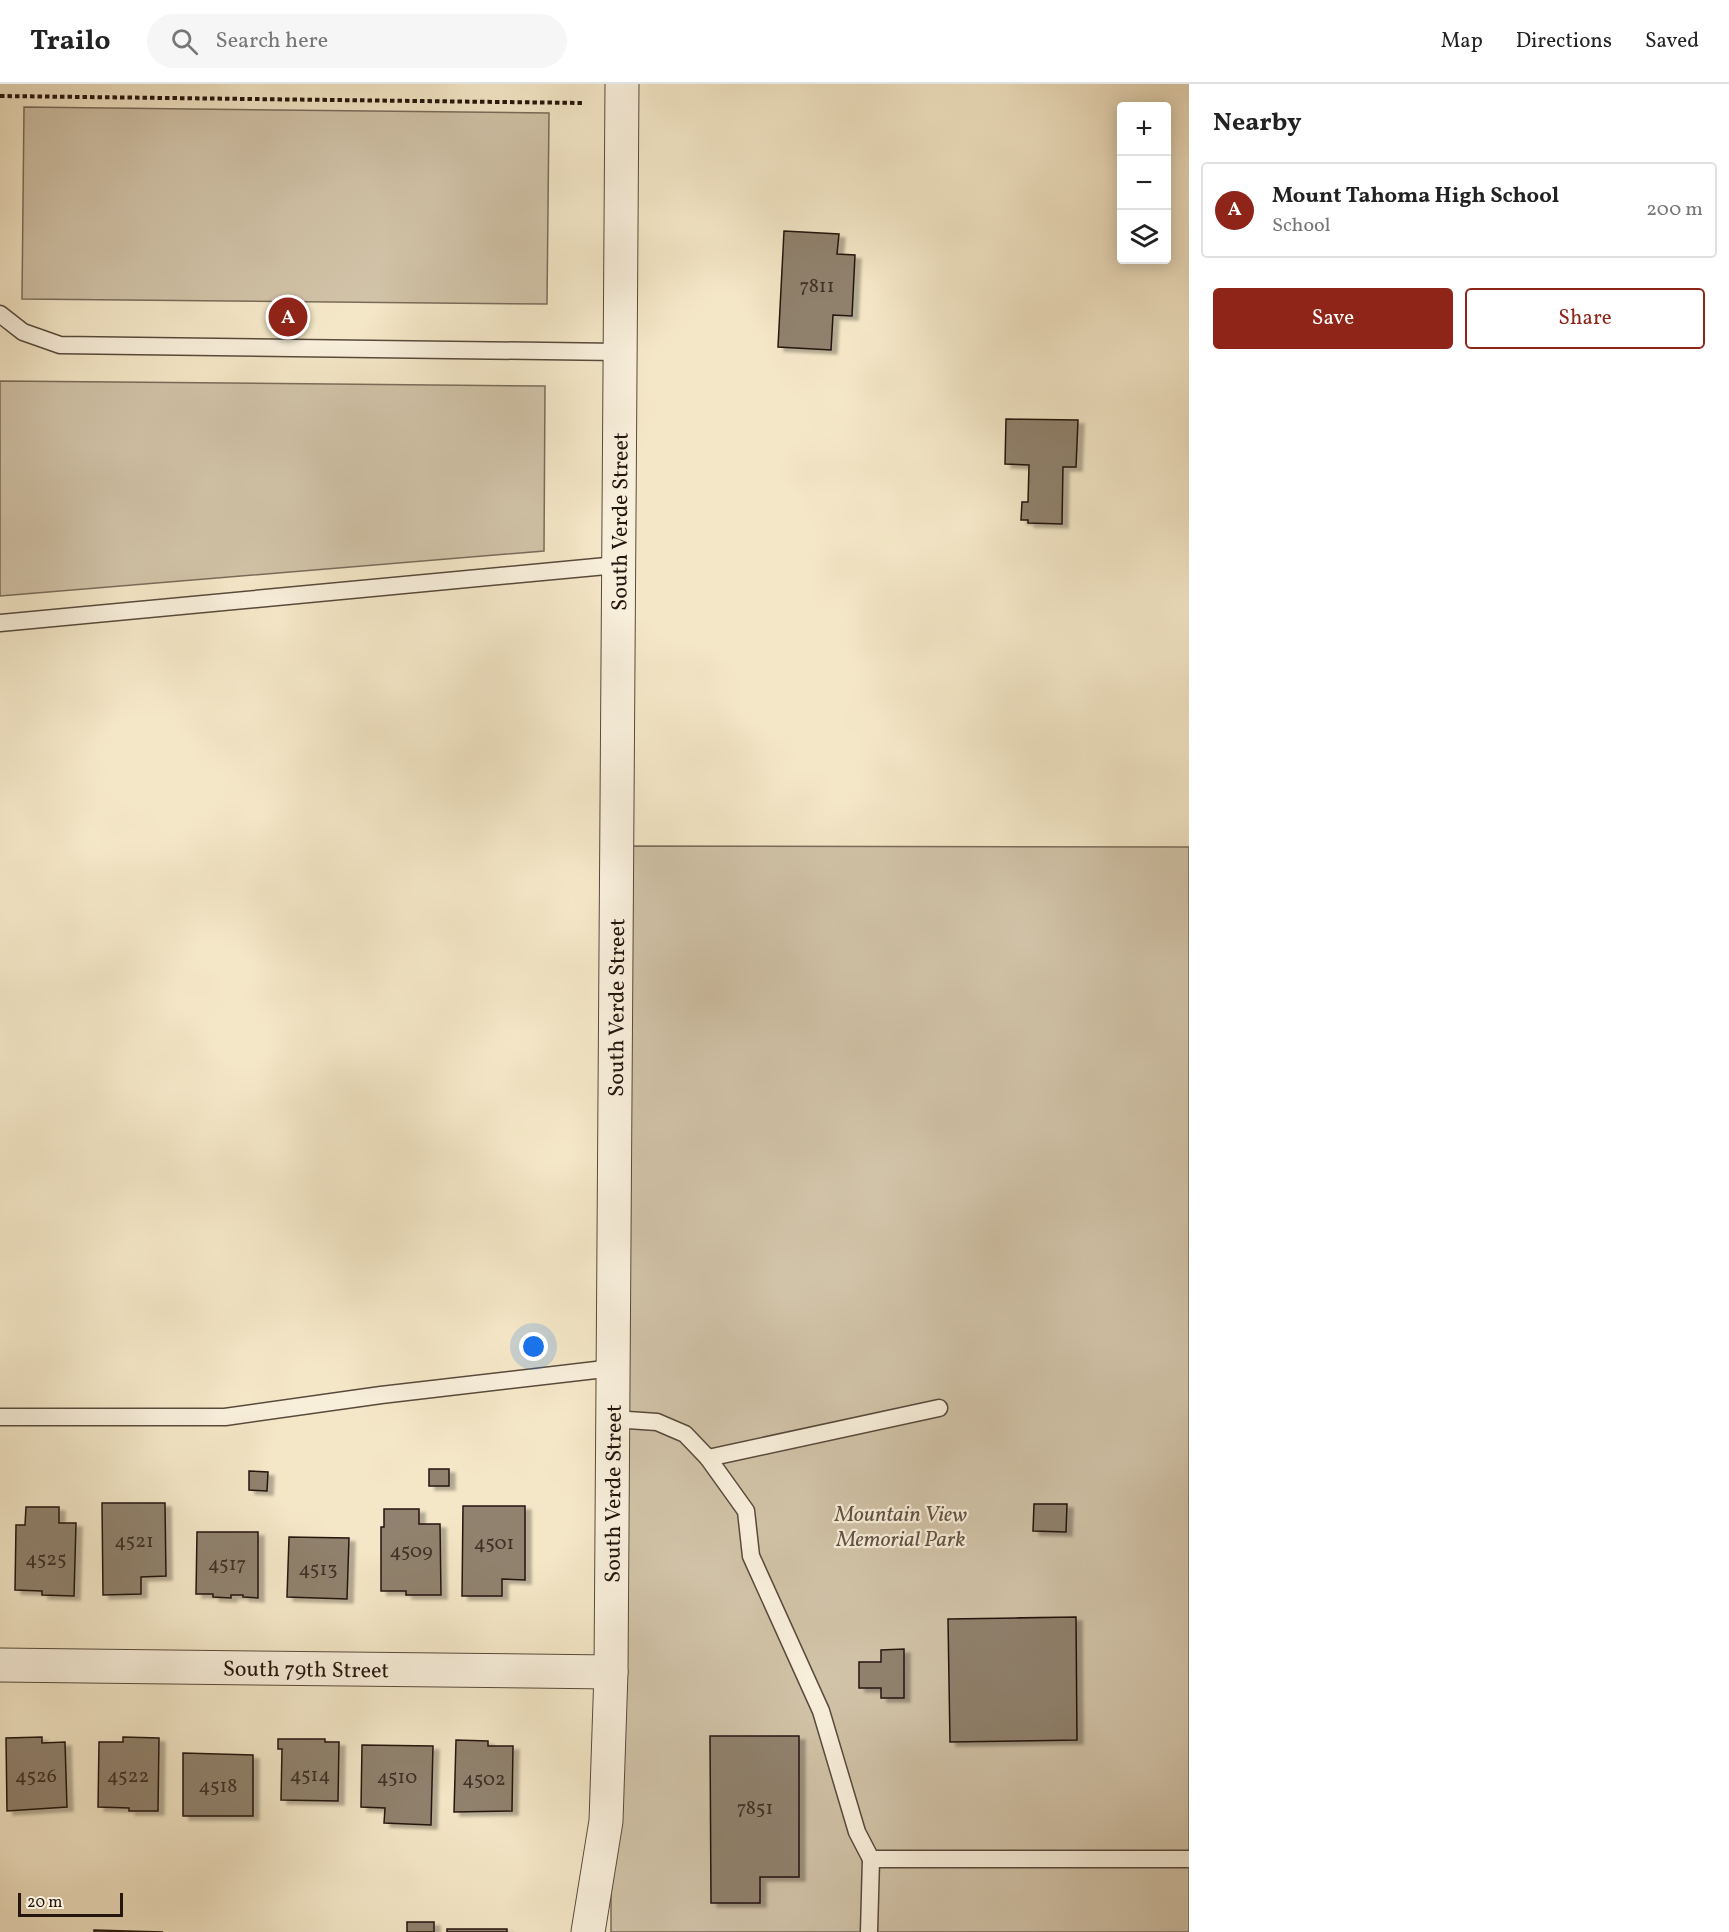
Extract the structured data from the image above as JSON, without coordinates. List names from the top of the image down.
{
  "streets": {
    "street": ["South Verde Street", "South 79th Street"]
  },
  "crossings": [
    ["South Verde Street", "South 79th Street"]
  ],
  "parks": ["Mountain View Memorial Park"],
  "house_numbers": [
    "7811",
    "4521",
    "4501",
    "4509",
    "4525",
    "4517",
    "4513",
    "4514",
    "4526",
    "4522",
    "4510",
    "4502",
    "4518",
    "7851"
  ],
  "scale_bar": "20 m",
  "page": {
    "header": "Trailo",
    "search": "Search here",
    "nav": ["Map", "Directions", "Saved"],
    "heading": "Nearby",
    "map_buttons": ["+", "−"],
    "list": [
      {
        "mark": "A",
        "name": "Mount Tahoma High School",
        "note": "School",
        "value": "200 m"
      }
    ],
    "buttons": ["Save", "Share"],
    "pins": "A",
    "scale": "20 m"
  }
}
